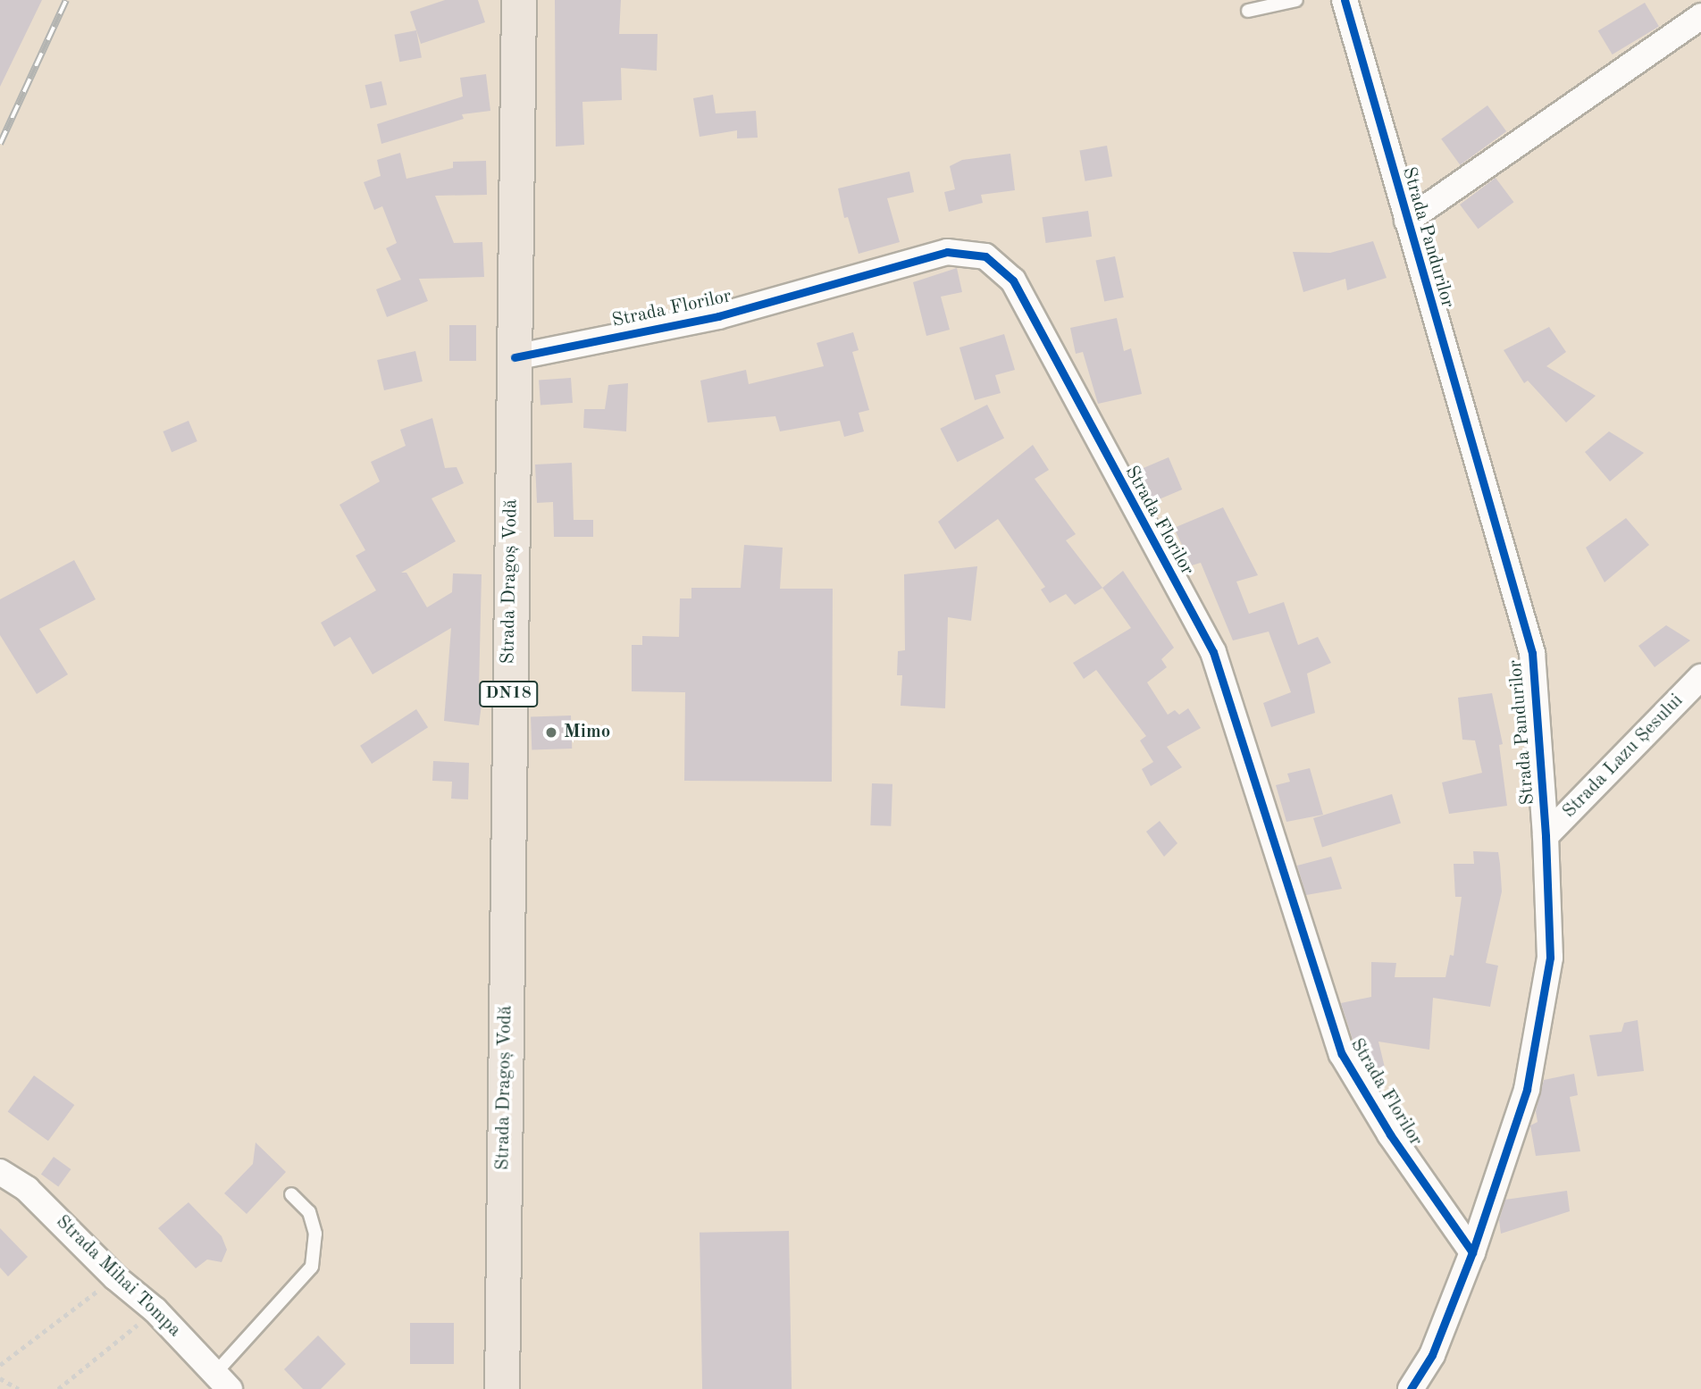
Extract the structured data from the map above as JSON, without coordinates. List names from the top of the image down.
{
  "streets": {
    "main road": ["Strada Dragoș Vodă", "DN18"],
    "street": [
      "Strada Pandurilor",
      "Strada Florilor",
      "Strada Lazu Șesului",
      "Strada Mihai Tompa"
    ]
  },
  "crossings": [
    ["Strada Pandurilor", "Strada Florilor"],
    ["Strada Pandurilor", "Strada Lazu Șesului"],
    ["Strada Florilor", "Strada Dragoș Vodă"]
  ],
  "places": ["Mimo"]
}
